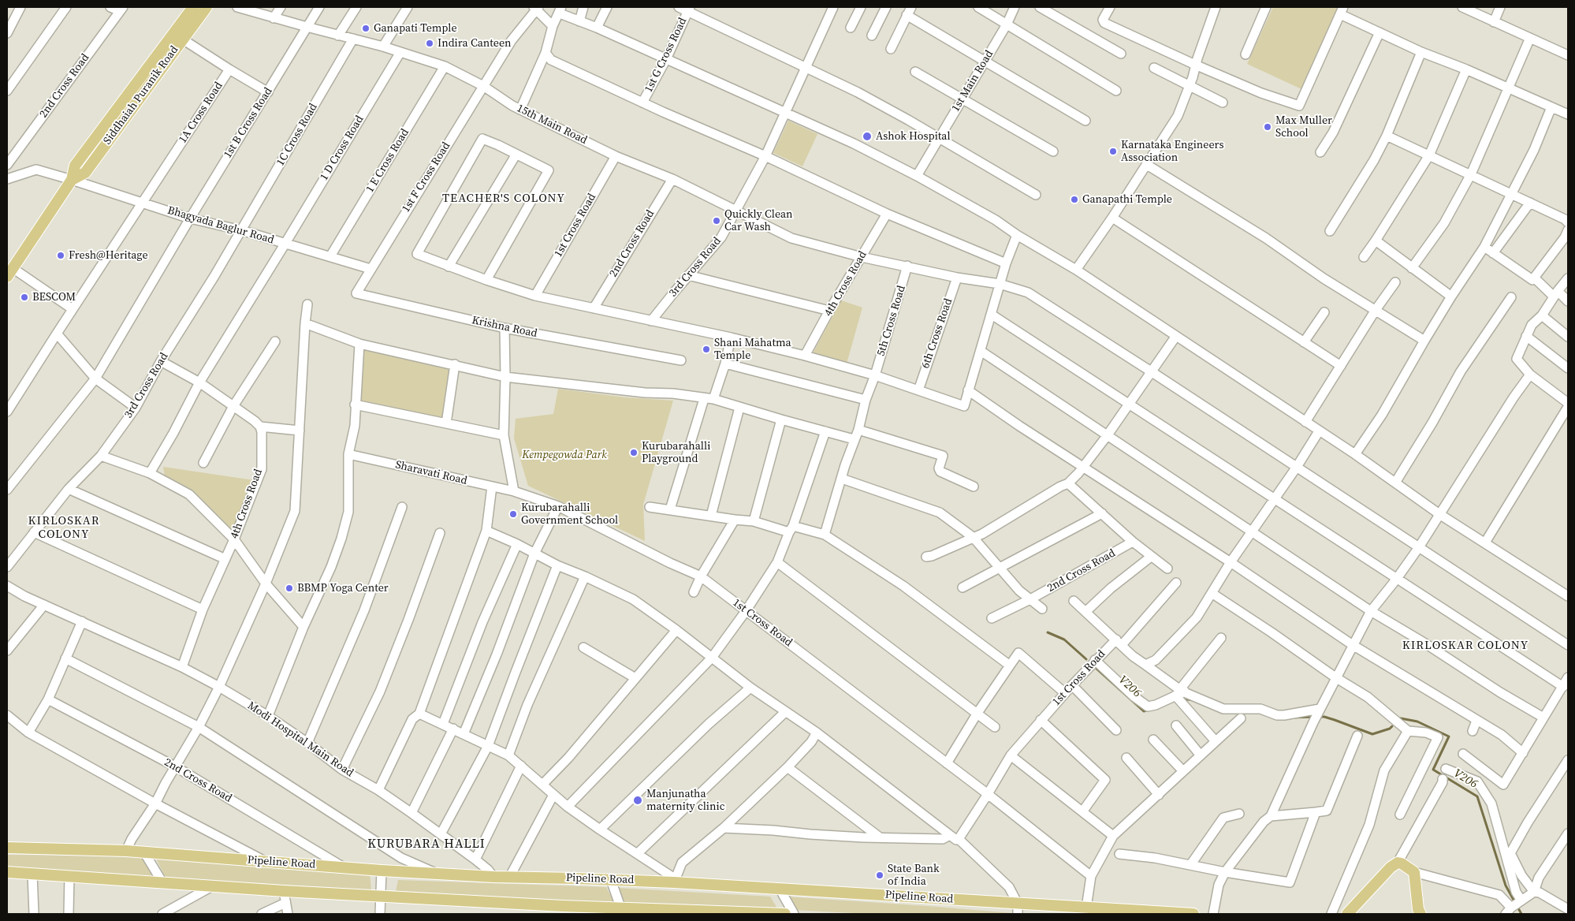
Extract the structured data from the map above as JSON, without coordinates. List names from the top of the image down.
{
  "streets": {
    "main road": ["Siddhaiah Puranik Road", "Pipeline Road"],
    "street": [
      "1st G Cross Road",
      "1st Main Road",
      "2nd Cross Road",
      "1A Cross Road",
      "1st B Cross Road",
      "15th Main Road",
      "1C Cross Road",
      "1 D Cross Road",
      "1 E Cross Road",
      "1st F Cross Road",
      "Bhagyada Baglur Road",
      "1st Cross Road",
      "3rd Cross Road",
      "4th Cross Road",
      "5th Cross Road",
      "Krishna Road",
      "6th Cross Road",
      "Sharavati Road",
      "Modi Hospital Main Road"
    ]
  },
  "crossings": [
    ["2nd Cross Road", "15th Main Road"],
    ["2nd Cross Road", "Pipeline Road"],
    ["Siddhaiah Puranik Road", "Bhagyada Baglur Road"],
    ["1A Cross Road", "Bhagyada Baglur Road"],
    ["1st B Cross Road", "15th Main Road"],
    ["1st B Cross Road", "Bhagyada Baglur Road"],
    ["15th Main Road", "1C Cross Road"],
    ["15th Main Road", "1 D Cross Road"],
    ["15th Main Road", "1 E Cross Road"],
    ["15th Main Road", "1st F Cross Road"],
    ["15th Main Road", "1st Cross Road"],
    ["15th Main Road", "3rd Cross Road"],
    ["15th Main Road", "4th Cross Road"],
    ["15th Main Road", "5th Cross Road"],
    ["15th Main Road", "6th Cross Road"],
    ["1C Cross Road", "Bhagyada Baglur Road"],
    ["1C Cross Road", "3rd Cross Road"],
    ["1 D Cross Road", "Bhagyada Baglur Road"],
    ["1 E Cross Road", "Bhagyada Baglur Road"],
    ["1st F Cross Road", "Bhagyada Baglur Road"],
    ["1st F Cross Road", "Krishna Road"],
    ["Bhagyada Baglur Road", "3rd Cross Road"],
    ["Bhagyada Baglur Road", "Krishna Road"],
    ["1st Cross Road", "Sharavati Road"],
    ["4th Cross Road", "Modi Hospital Main Road"],
    ["Modi Hospital Main Road", "Pipeline Road"]
  ],
  "districts": [
    "TEACHER'S COLONY",
    "KIRLOSKAR COLONY",
    "KIRLOSKAR COLONY",
    "KURUBARA HALLI"
  ],
  "water": ["V206"],
  "parks": ["Kempegowda Park"],
  "places": [
    "Ganapati Temple",
    "Indira Canteen",
    "Max Muller School",
    "Ashok Hospital",
    "Karnataka Engineers Association",
    "Ganapathi Temple",
    "Quickly Clean Car Wash",
    "Fresh@Heritage",
    "BESCOM",
    "Shani Mahatma Temple",
    "Kurubarahalli Playground",
    "Kurubarahalli Government School",
    "BBMP Yoga Center",
    "Manjunatha maternity clinic",
    "State Bank of India"
  ]
}
